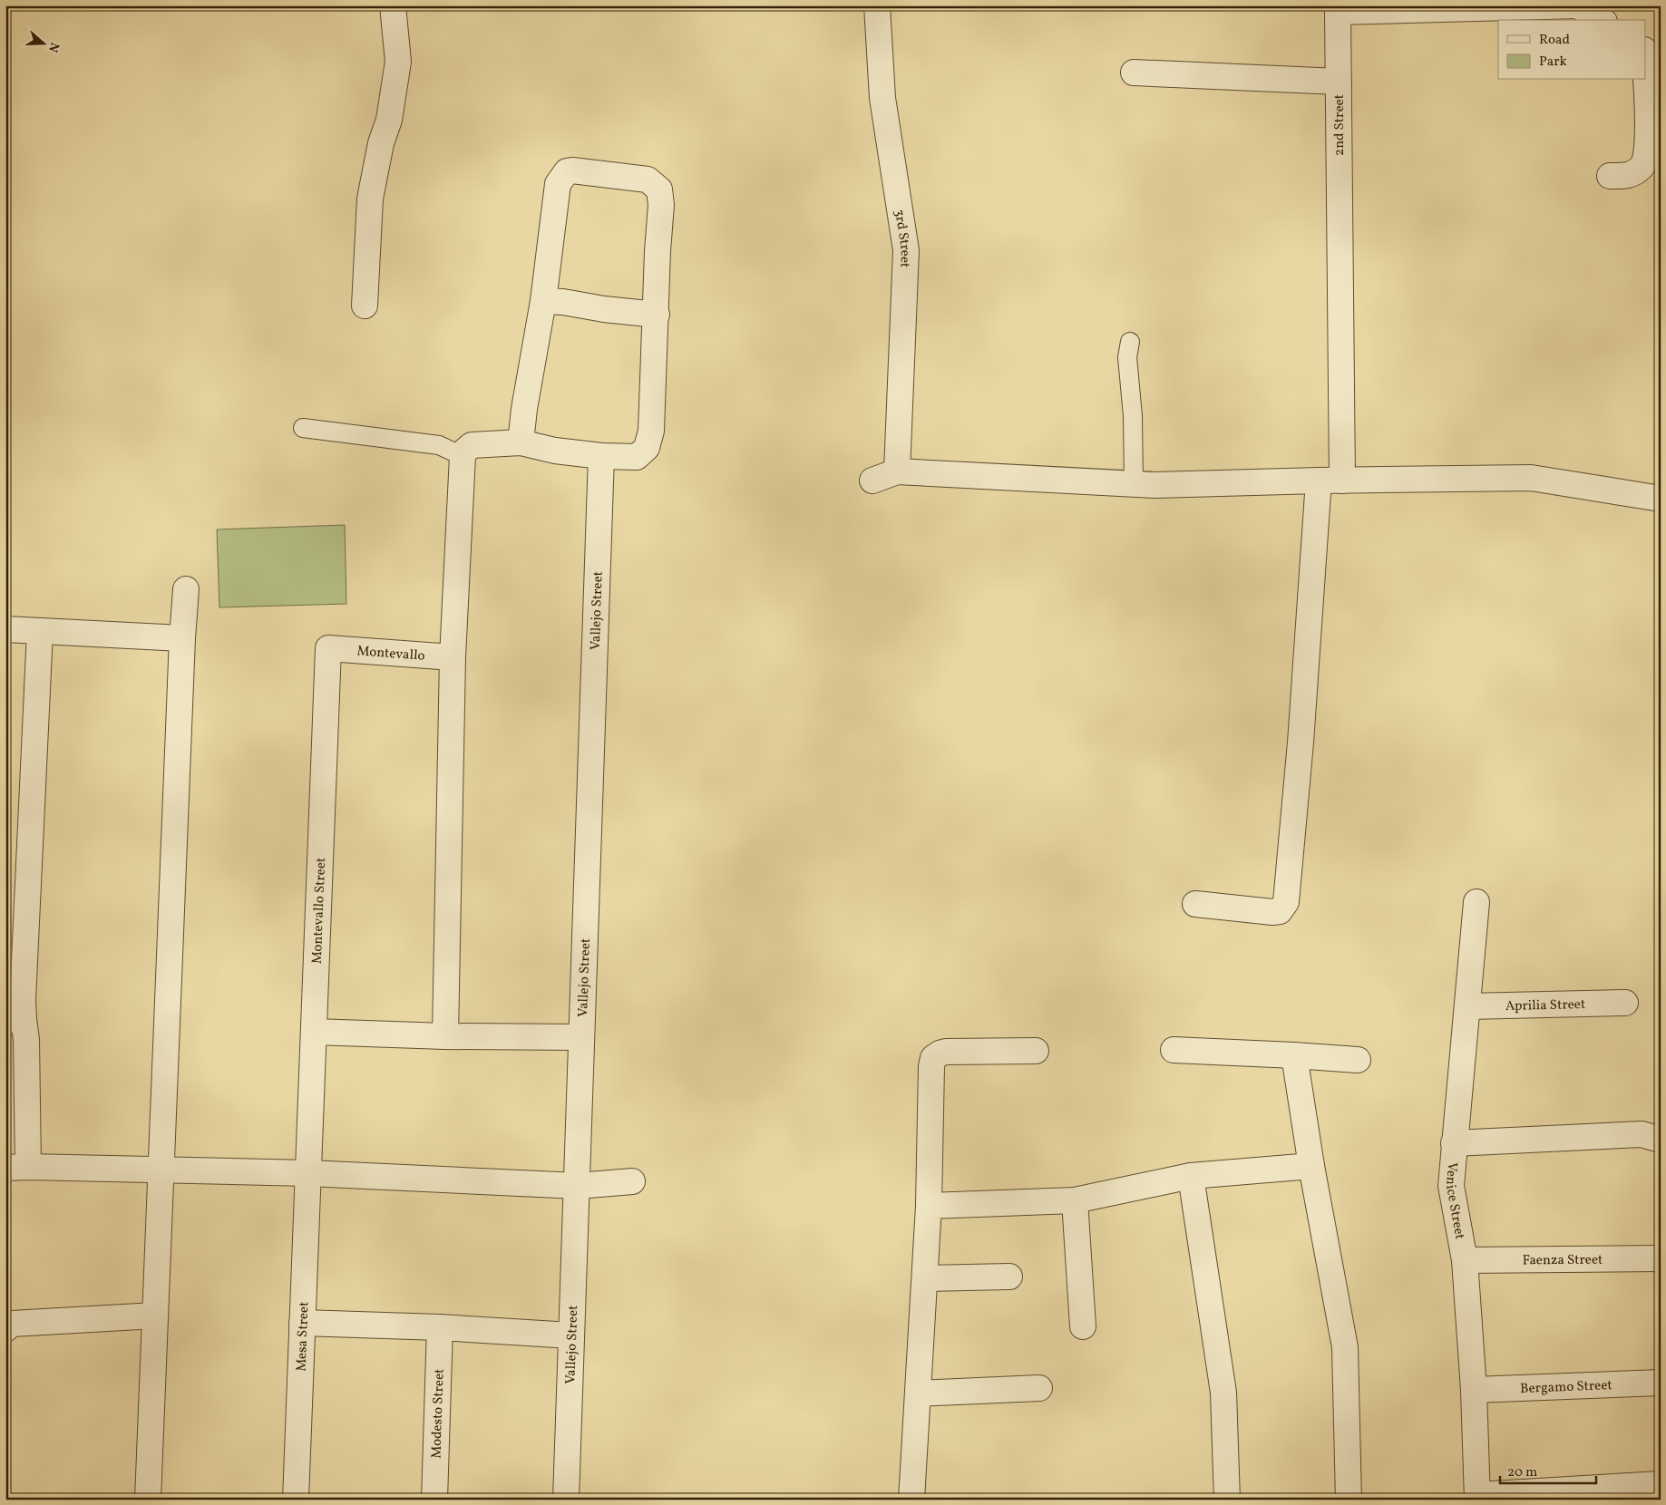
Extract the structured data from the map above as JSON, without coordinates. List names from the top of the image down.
{
  "streets": {
    "street": [
      "2nd Street",
      "3rd Street",
      "Vallejo Street",
      "Montevallo",
      "Montevallo Street",
      "Aprilia Street",
      "Venice Street",
      "Faenza Street",
      "Mesa Street",
      "Bergamo Street",
      "Modesto Street"
    ]
  },
  "crossings": [
    ["Montevallo", "Montevallo Street"],
    ["Montevallo Street", "Mesa Street"],
    ["Aprilia Street", "Venice Street"],
    ["Venice Street", "Faenza Street"],
    ["Venice Street", "Bergamo Street"]
  ],
  "legend": ["Road", "Park"],
  "scale_bar": "20 m",
  "north": "right"
}
